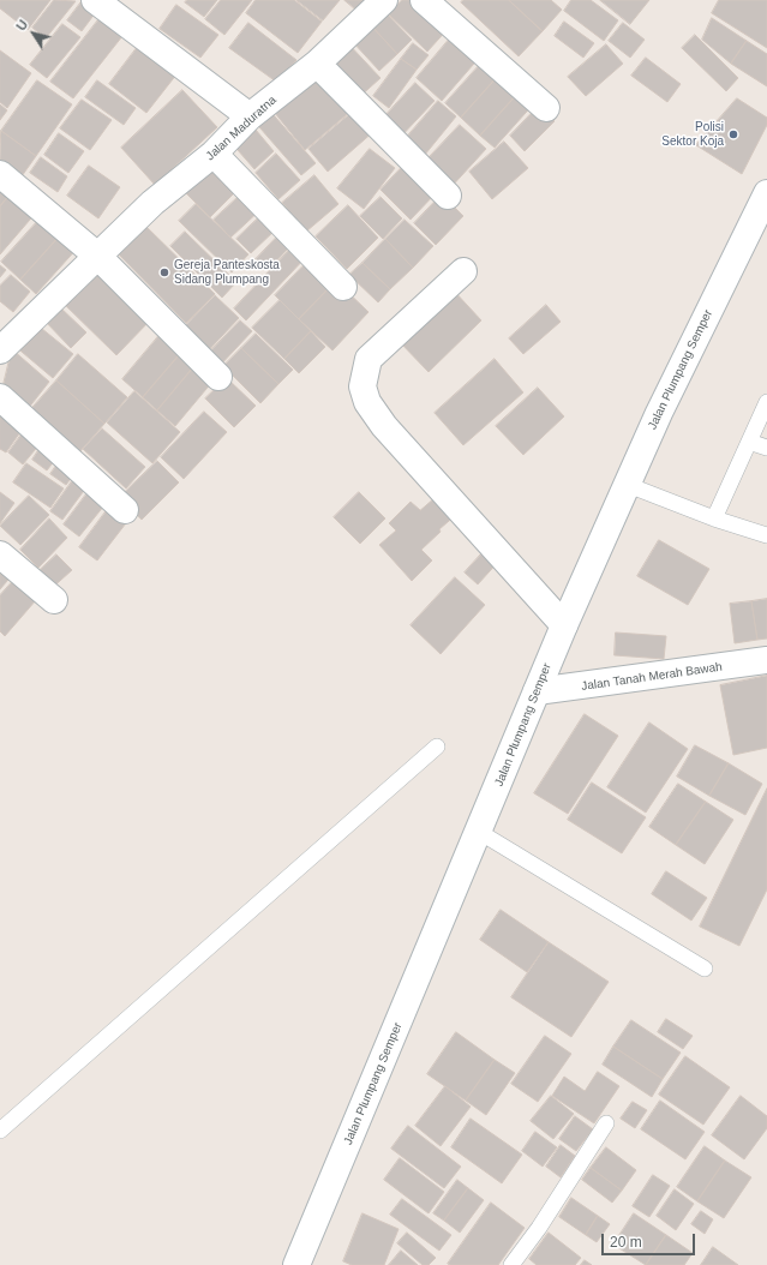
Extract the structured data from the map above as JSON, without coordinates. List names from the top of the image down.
{
  "streets": {
    "street": ["Jalan Maduratna", "Jalan Plumpang Semper", "Jalan Tanah Merah Bawah"]
  },
  "crossings": [
    ["Jalan Plumpang Semper", "Jalan Tanah Merah Bawah"]
  ],
  "places": ["Polisi Sektor Koja", "Gereja Panteskosta Sidang Plumpang"],
  "scale_bar": "20 m",
  "north": "top left"
}
